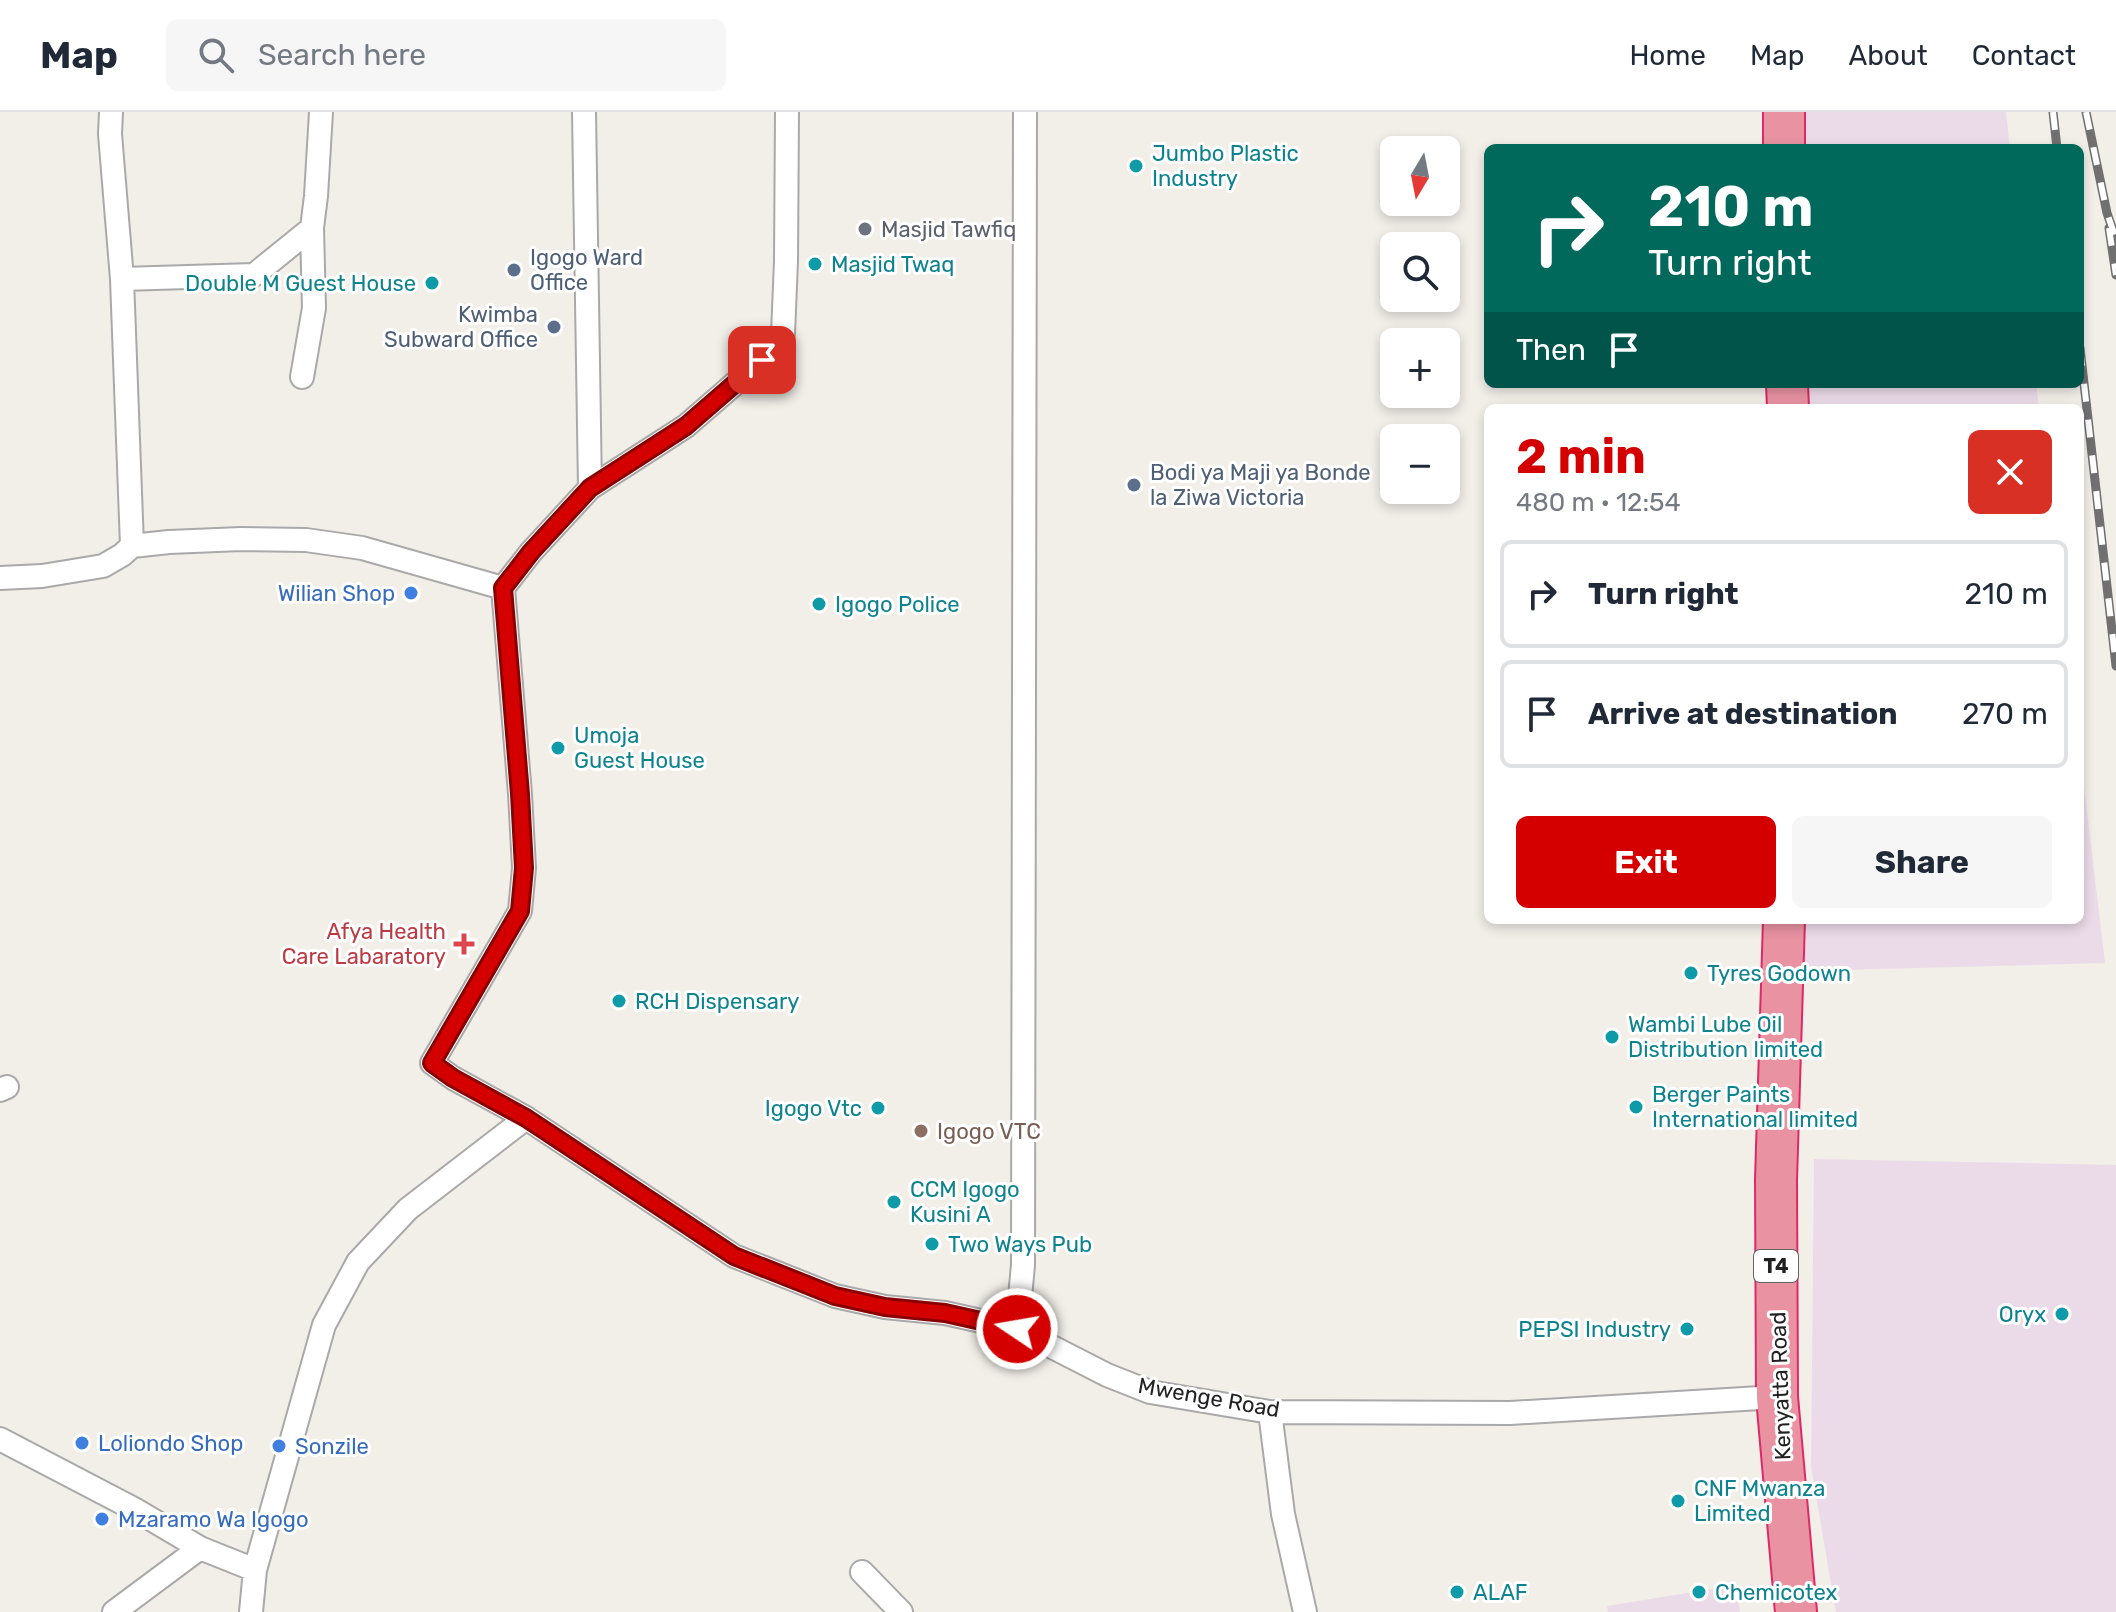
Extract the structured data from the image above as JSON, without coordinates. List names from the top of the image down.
{
  "streets": {
    "highway": ["T4", "Kenyatta Road"],
    "street": ["Mwenge Road"]
  },
  "crossings": [
    ["Kenyatta Road", "Mwenge Road"]
  ],
  "places": {
    "other": [
      "Jumbo Plastic Industry",
      "Masjid Tawfiq",
      "Masjid Twaq",
      "Igogo Ward Office",
      "Double M Guest House",
      "Kwimba Subward Office",
      "Bodi ya Maji ya Bonde la Ziwa Victoria",
      "Wilian Shop",
      "Igogo Police",
      "Umoja Guest House",
      "Tyres Godown",
      "RCH Dispensary",
      "Wambi Lube Oil Distribution limited",
      "Berger Paints International limited",
      "Igogo Vtc",
      "Igogo VTC",
      "CCM Igogo Kusini A",
      "Two Ways Pub",
      "Oryx",
      "PEPSI Industry",
      "Loliondo Shop",
      "Sonzile",
      "CNF Mwanza Limited",
      "Mzaramo Wa Igogo",
      "ALAF",
      "Chemicotex"
    ],
    "health": ["Afya Health Care Labaratory"]
  },
  "north": "bottom",
  "page": {
    "header": "Map",
    "search": "Search here",
    "nav": [
      "Home",
      "Map",
      "About",
      "Contact"
    ],
    "map_buttons": ["+", "−"],
    "turn": ["210 m", "Turn right"],
    "then": "Then",
    "heading": ["2 min", "480 m · 12:54"],
    "list": [
      {
        "name": "Turn right",
        "value": "210 m"
      },
      {
        "name": "Arrive at destination",
        "value": "270 m"
      }
    ],
    "buttons": ["Exit", "Share"]
  }
}
